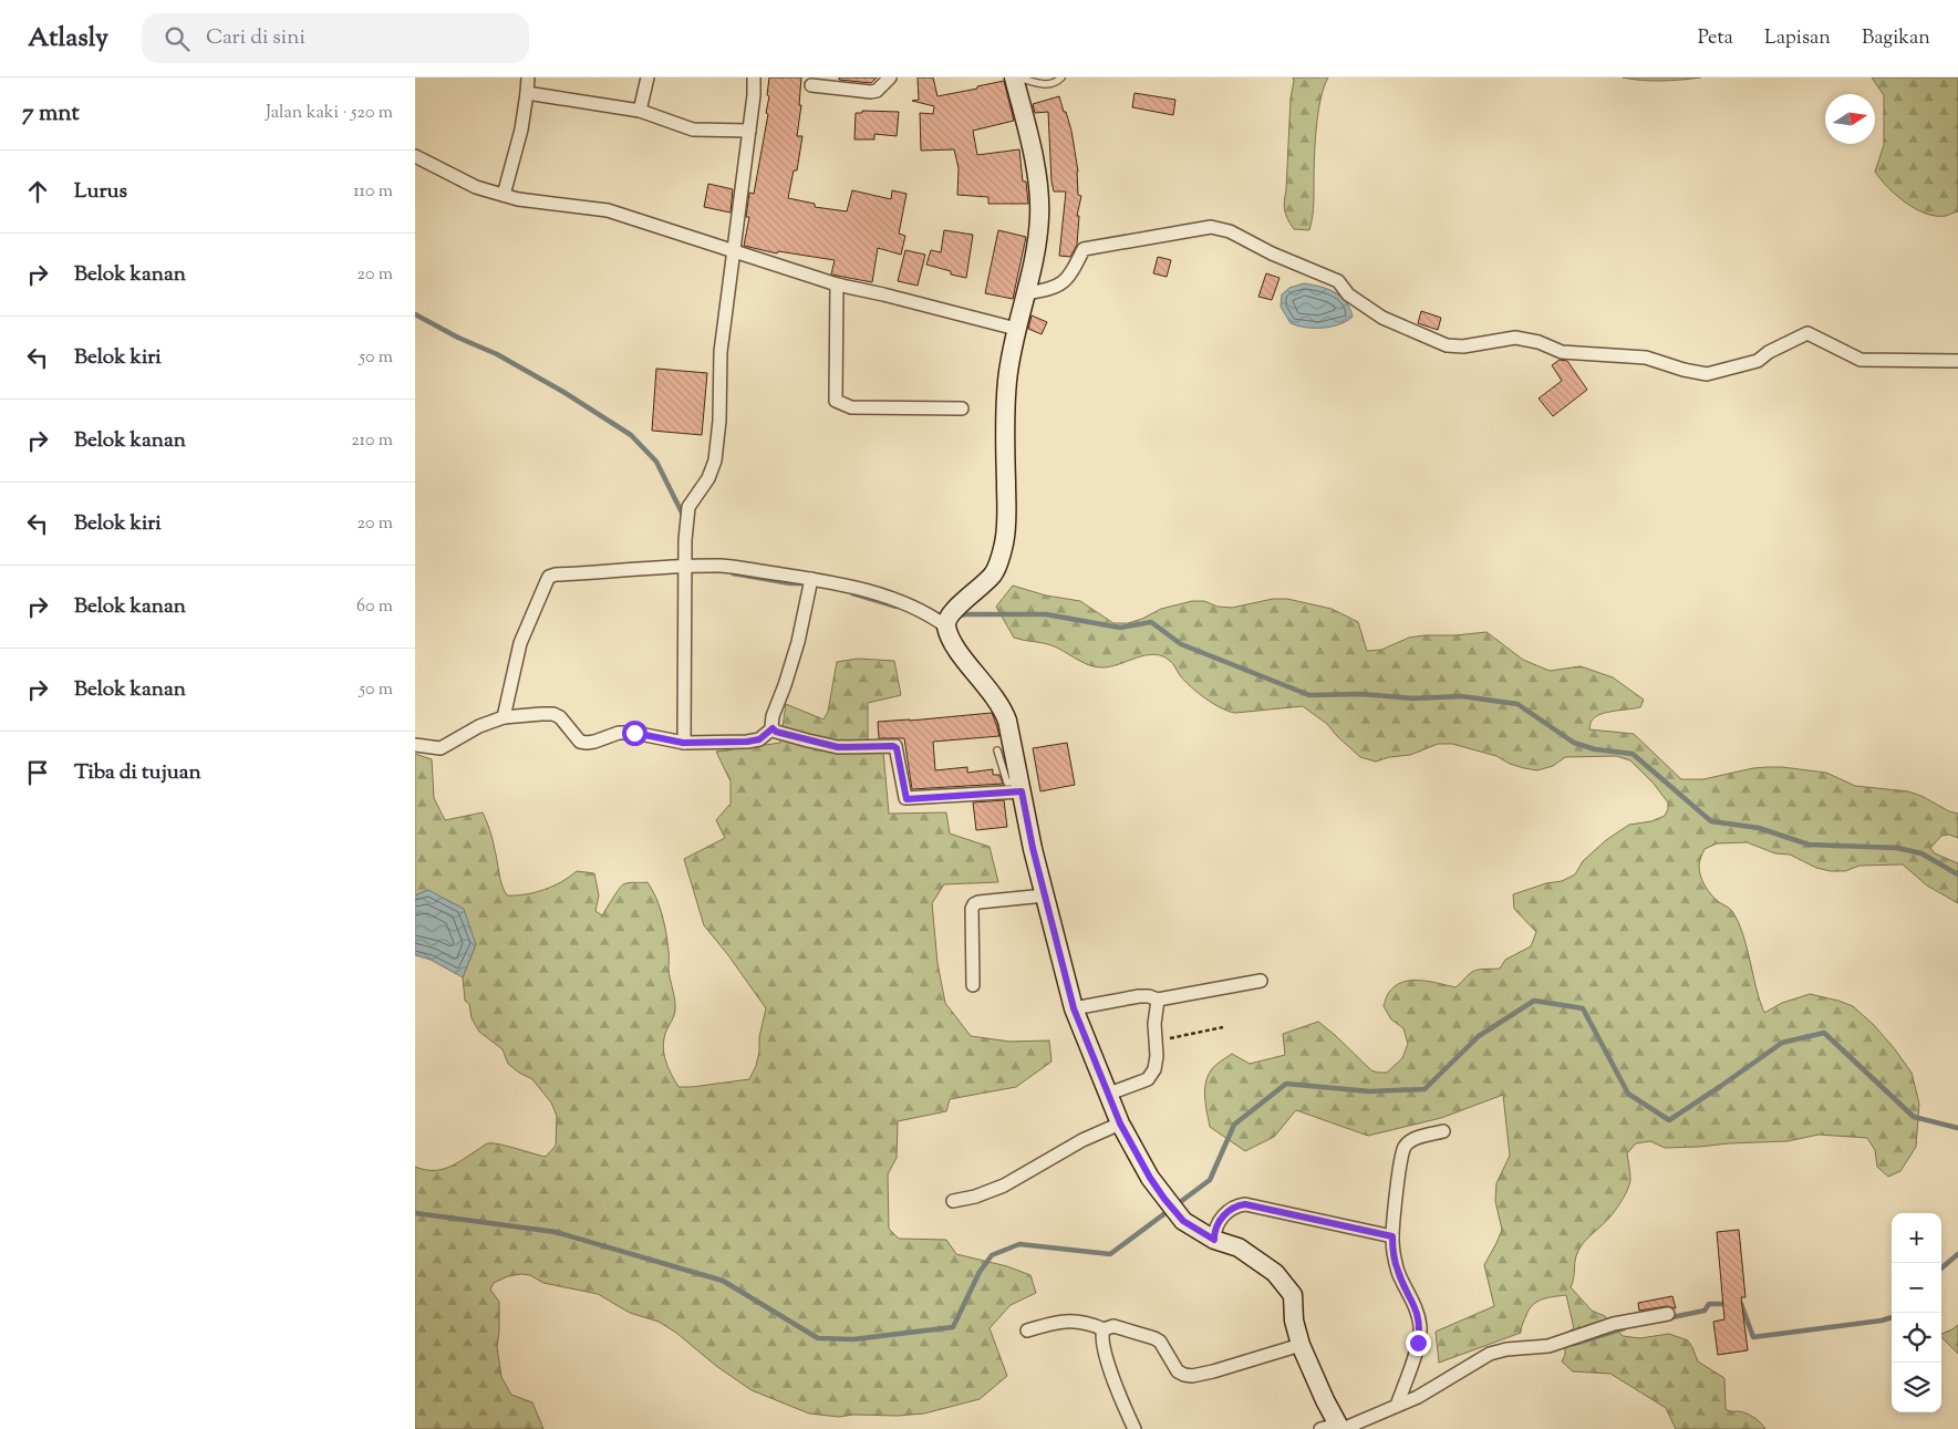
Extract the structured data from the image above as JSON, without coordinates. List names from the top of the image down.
{
  "north": "right",
  "page": {
    "header": "Atlasly",
    "search": "Cari di sini",
    "nav": ["Peta", "Lapisan", "Bagikan"],
    "heading": ["7 mnt", "Jalan kaki · 520 m"],
    "list": [
      ["Lurus", "110 m"],
      ["Belok kanan", "20 m"],
      ["Belok kiri", "50 m"],
      ["Belok kanan", "210 m"],
      ["Belok kiri", "20 m"],
      ["Belok kanan", "60 m"],
      ["Belok kanan", "50 m"],
      "Tiba di tujuan"
    ],
    "map_buttons": ["+", "−"]
  }
}
